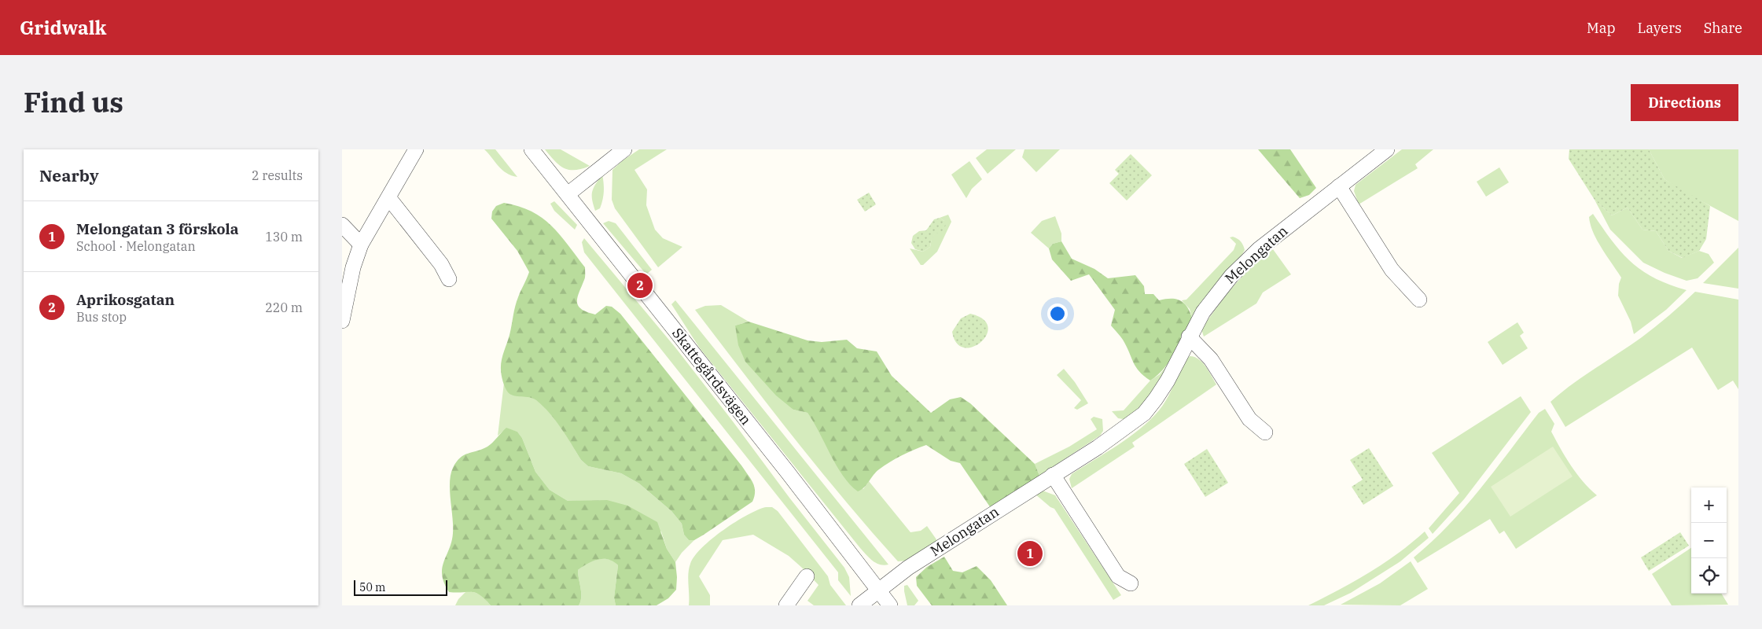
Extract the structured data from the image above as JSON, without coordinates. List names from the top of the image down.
{
  "streets": {
    "street": ["Melongatan", "Skattegårdsvägen"]
  },
  "crossings": [
    ["Melongatan", "Skattegårdsvägen"]
  ],
  "scale_bar": "50 m",
  "page": {
    "header": "Gridwalk",
    "nav": ["Map", "Layers", "Share"],
    "title": "Find us",
    "buttons": "Directions",
    "heading": ["Nearby", "2 results"],
    "list": [
      {
        "mark": "1",
        "name": "Melongatan 3 förskola",
        "note": "School · Melongatan",
        "value": "130 m"
      },
      {
        "mark": "2",
        "name": "Aprikosgatan",
        "note": "Bus stop",
        "value": "220 m"
      }
    ],
    "pins": ["2", "1"],
    "map_buttons": ["+", "−"],
    "scale": "50 m"
  }
}
